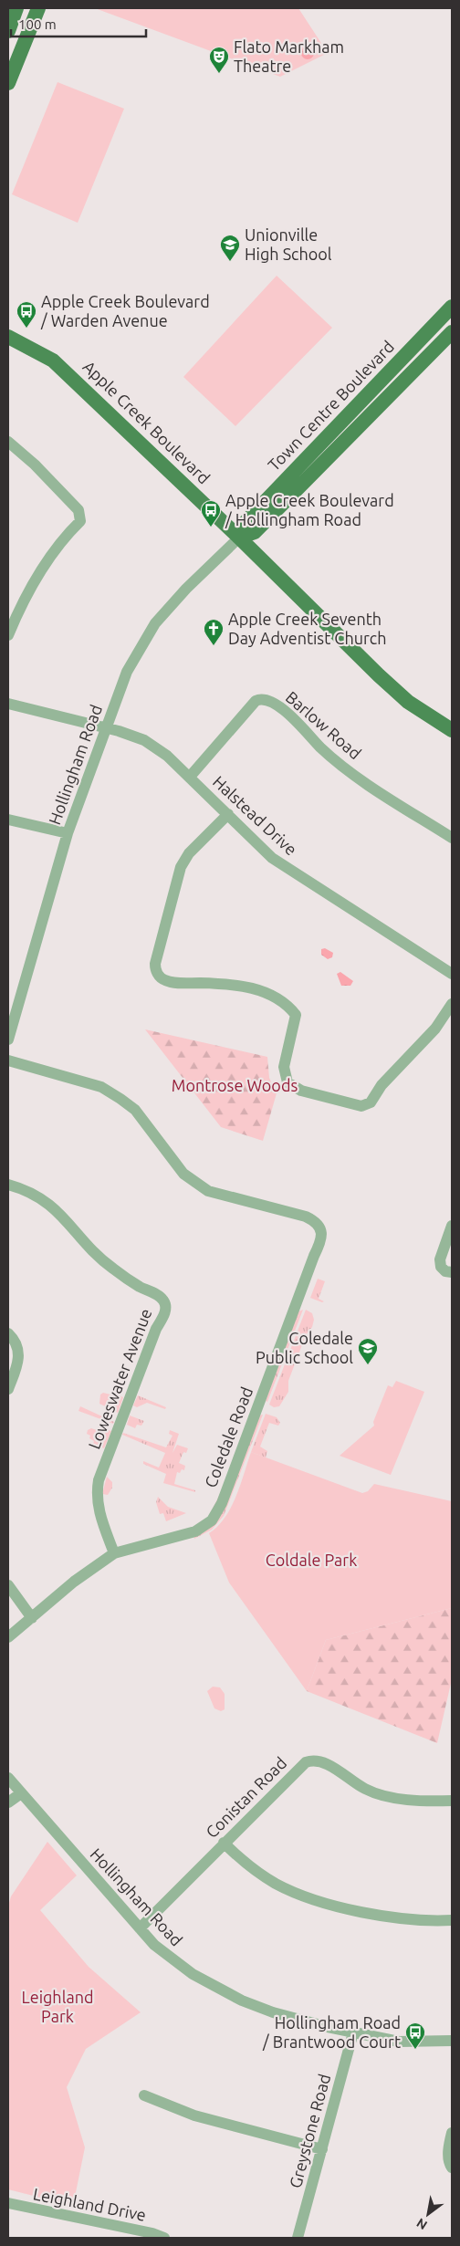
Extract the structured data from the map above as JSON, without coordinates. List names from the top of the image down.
{
  "streets": {
    "main road": ["Town Centre Boulevard", "Apple Creek Boulevard"],
    "street": [
      "Barlow Road",
      "Hollingham Road",
      "Halstead Drive",
      "Loweswater Avenue",
      "Coledale Road",
      "Conistan Road",
      "Greystone Road",
      "Leighland Drive"
    ]
  },
  "crossings": [
    ["Town Centre Boulevard", "Apple Creek Boulevard"],
    ["Town Centre Boulevard", "Hollingham Road"],
    ["Apple Creek Boulevard", "Hollingham Road"],
    ["Barlow Road", "Halstead Drive"],
    ["Hollingham Road", "Halstead Drive"],
    ["Hollingham Road", "Conistan Road"],
    ["Hollingham Road", "Greystone Road"],
    ["Loweswater Avenue", "Coledale Road"]
  ],
  "parks": ["Montrose Woods", "Coldale Park", "Leighland Park"],
  "places": {
    "theatre": ["Flato Markham Theatre"],
    "school or university": ["Unionville High School", "Coledale Public School"],
    "bus stop": ["Apple Creek Boulevard / Warden Avenue", "Apple Creek Boulevard / Hollingham Road", "Hollingham Road / Brantwood Court"],
    "church": ["Apple Creek Seventh Day Adventist Church"]
  },
  "scale_bar": "100 m",
  "north": "bottom left"
}
